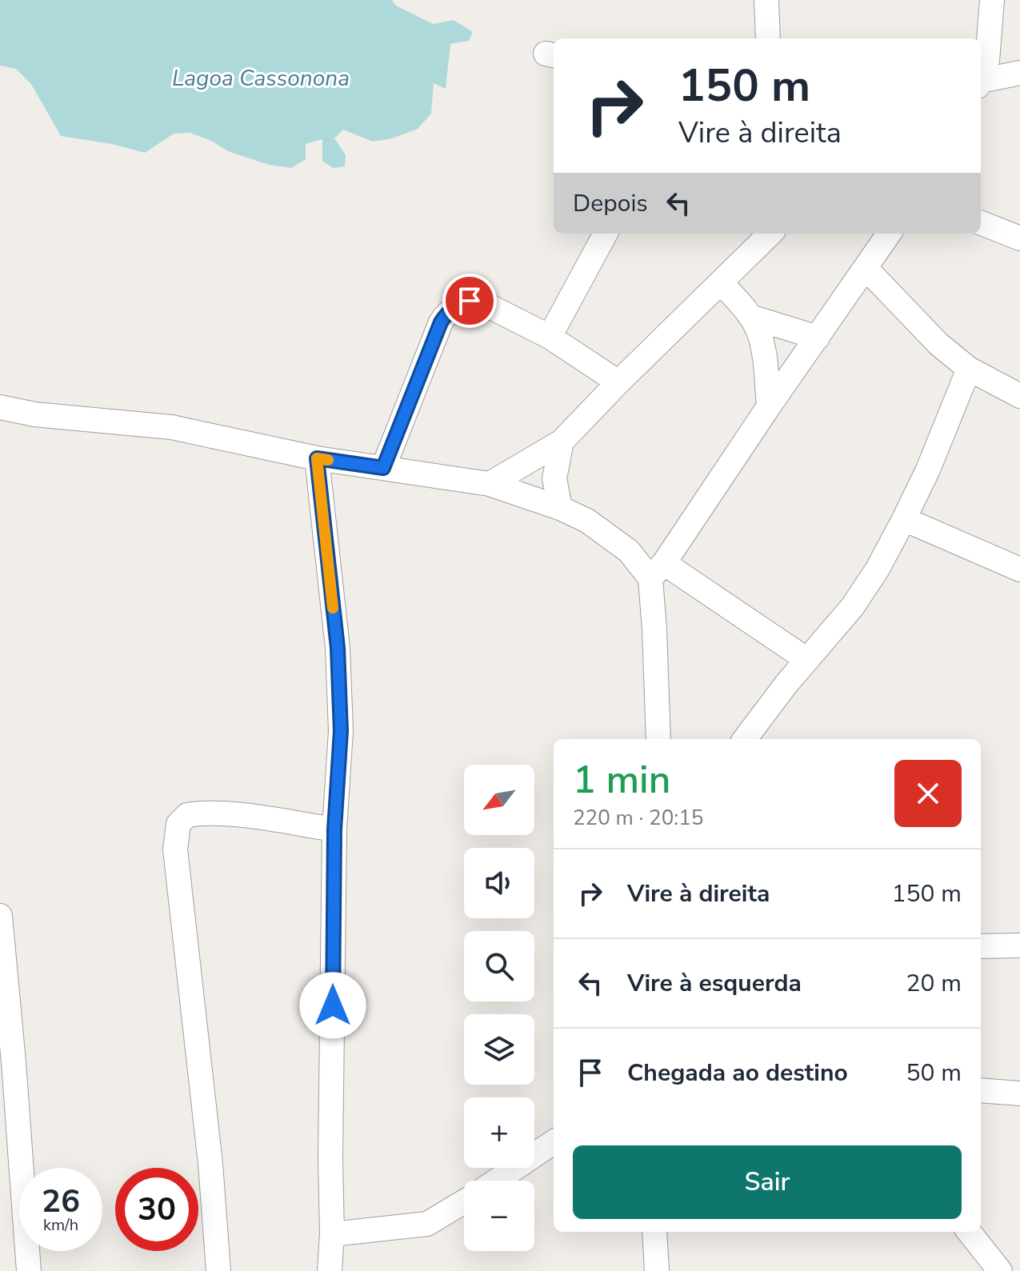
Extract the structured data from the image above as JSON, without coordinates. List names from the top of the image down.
{
  "water": ["Lagoa Cassonona"],
  "north": "bottom left",
  "page": {
    "turn": ["150 m", "Vire à direita"],
    "then": "Depois",
    "heading": ["1 min", "220 m · 20:15"],
    "map_buttons": ["+", "−"],
    "list": [
      {
        "name": "Vire à direita",
        "value": "150 m"
      },
      {
        "name": "Vire à esquerda",
        "value": "20 m"
      },
      {
        "name": "Chegada ao destino",
        "value": "50 m"
      }
    ],
    "buttons": "Sair",
    "speed": "26 km/h",
    "limit": "30"
  }
}
